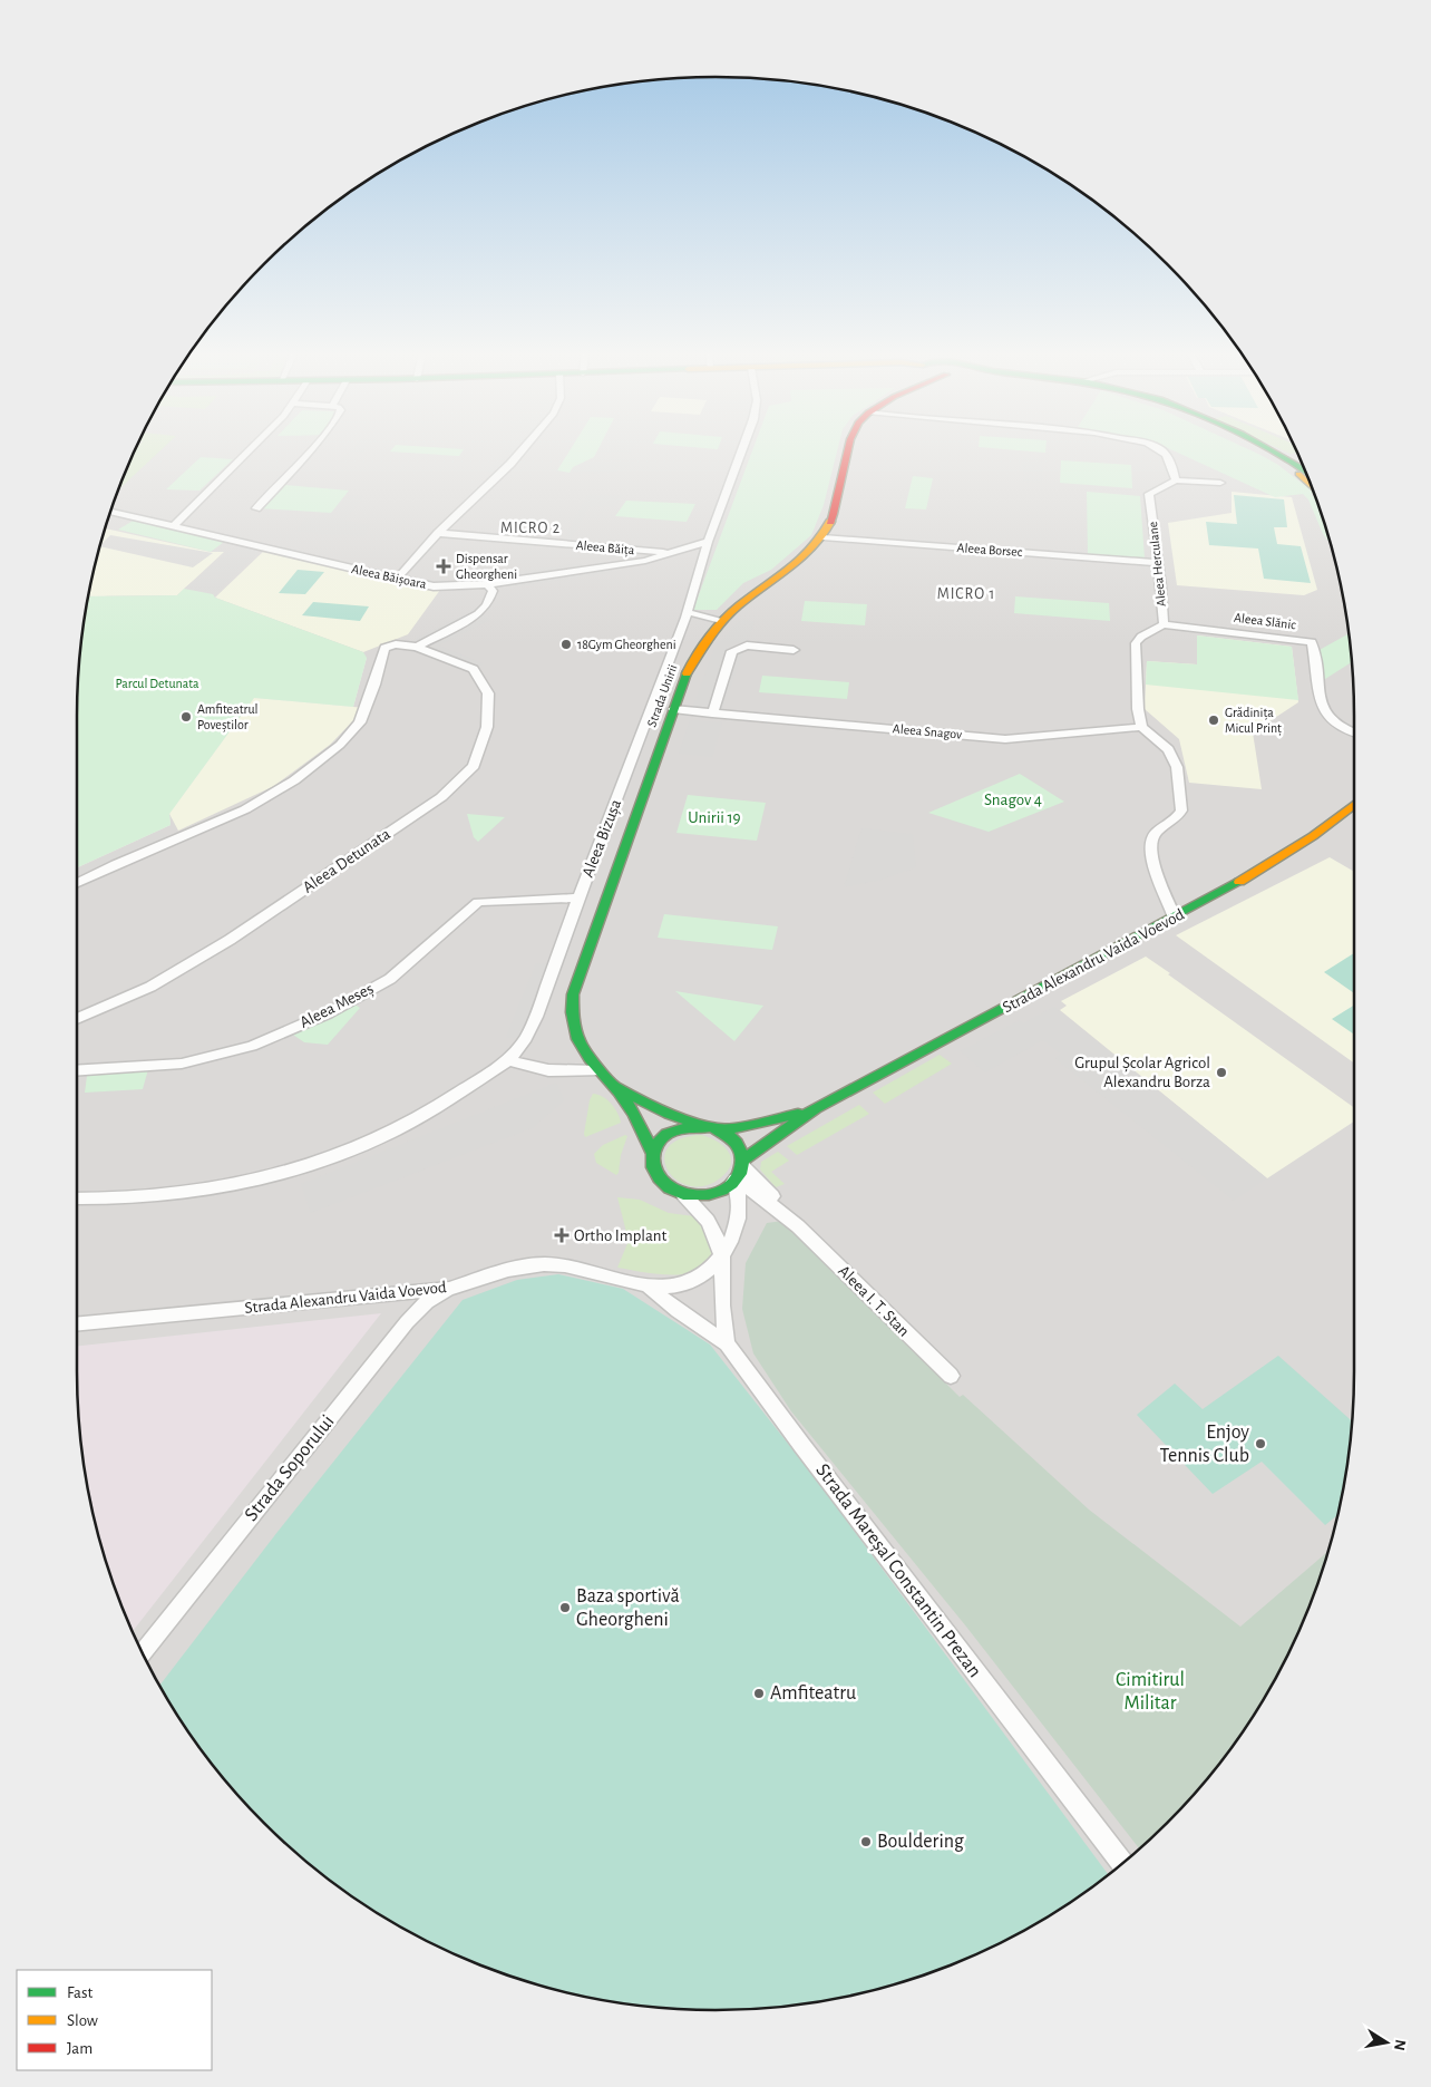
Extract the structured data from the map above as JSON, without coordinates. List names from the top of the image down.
{
  "streets": {
    "main road": ["Strada Unirii", "Strada Alexandru Vaida Voevod"],
    "street": [
      "Aleea Băița",
      "Aleea Borsec",
      "Aleea Herculane",
      "Aleea Băișoara",
      "Aleea Slănic",
      "Aleea Snagov",
      "Aleea Bizușa",
      "Aleea Detunata",
      "Aleea Meseș",
      "Aleea I. T. Stan",
      "Strada Soporului",
      "Strada Mareșal Constantin Prezan"
    ]
  },
  "crossings": [
    ["Aleea Băița", "Aleea Băișoara"],
    ["Aleea Borsec", "Aleea Herculane"],
    ["Aleea Borsec", "Strada Unirii"],
    ["Aleea Herculane", "Aleea Slănic"],
    ["Aleea Herculane", "Aleea Snagov"],
    ["Aleea Băișoara", "Aleea Bizușa"],
    ["Strada Unirii", "Aleea Snagov"],
    ["Strada Unirii", "Strada Alexandru Vaida Voevod"],
    ["Strada Unirii", "Aleea I. T. Stan"],
    ["Strada Unirii", "Strada Mareșal Constantin Prezan"],
    ["Aleea Bizușa", "Aleea Meseș"],
    ["Strada Alexandru Vaida Voevod", "Aleea I. T. Stan"],
    ["Strada Alexandru Vaida Voevod", "Strada Soporului"],
    ["Strada Alexandru Vaida Voevod", "Strada Mareșal Constantin Prezan"],
    ["Aleea I. T. Stan", "Strada Mareșal Constantin Prezan"]
  ],
  "districts": ["MICRO 2", "MICRO 1"],
  "parks": [
    "Parcul Detunata",
    "Snagov 4",
    "Unirii 19",
    "Cimitirul Militar"
  ],
  "places": {
    "health": ["Dispensar Gheorgheni", "Ortho Implant"],
    "other": [
      "18Gym Gheorgheni",
      "Amfiteatrul Poveștilor",
      "Grădinița Micul Prinț",
      "Grupul Școlar Agricol Alexandru Borza",
      "Enjoy Tennis Club",
      "Baza sportivă Gheorgheni",
      "Amfiteatru",
      "Bouldering"
    ]
  },
  "legend": ["Fast", "Slow", "Jam"],
  "north": "right"
}
